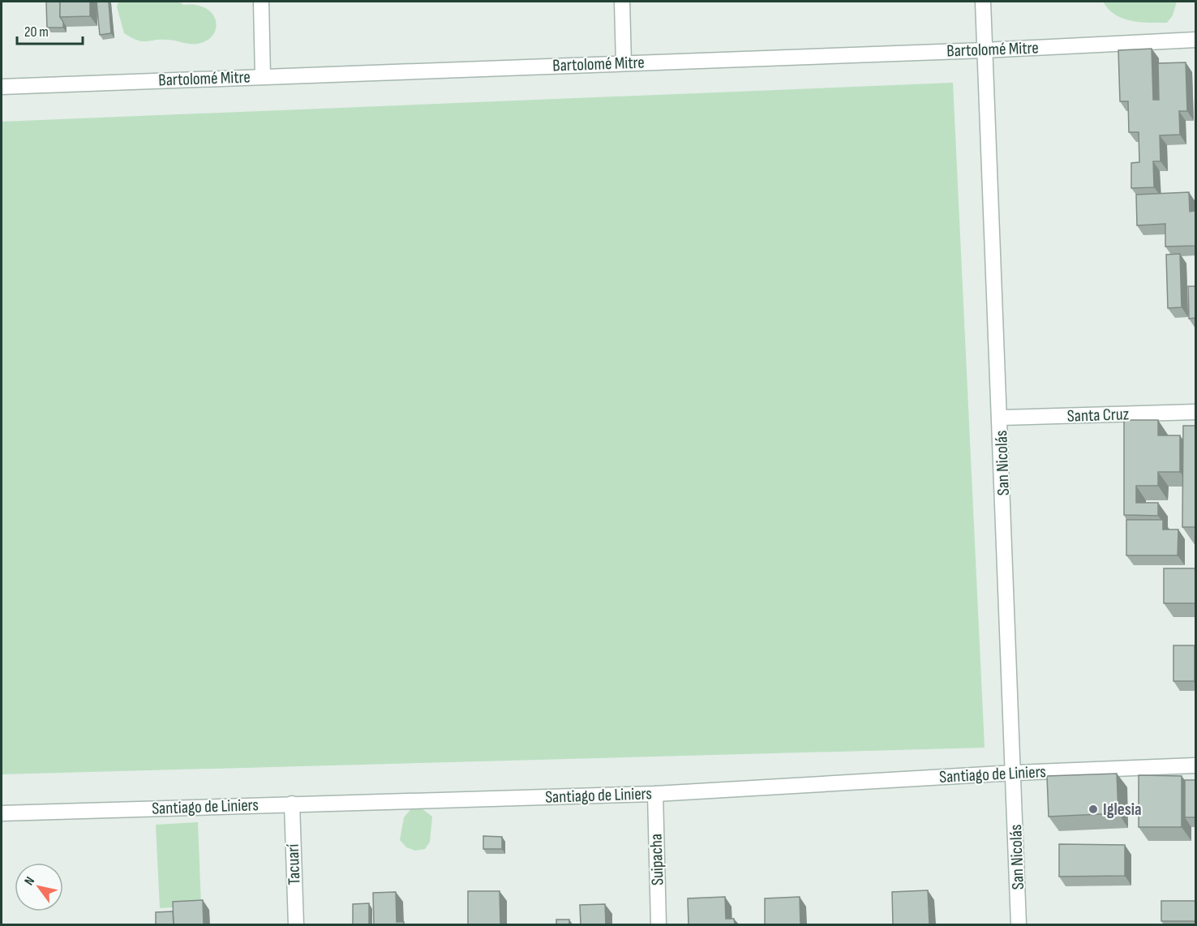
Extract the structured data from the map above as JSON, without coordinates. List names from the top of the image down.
{
  "streets": {
    "street": [
      "Bartolomé Mitre",
      "Santa Cruz",
      "San Nicolás",
      "Santiago de Liniers",
      "Suipacha",
      "Tacuarí"
    ]
  },
  "crossings": [
    ["Bartolomé Mitre", "San Nicolás"],
    ["Santa Cruz", "San Nicolás"],
    ["San Nicolás", "Santiago de Liniers"],
    ["Santiago de Liniers", "Suipacha"],
    ["Santiago de Liniers", "Tacuarí"]
  ],
  "places": ["Iglesia"],
  "scale_bar": "20 m",
  "north": "top left"
}
